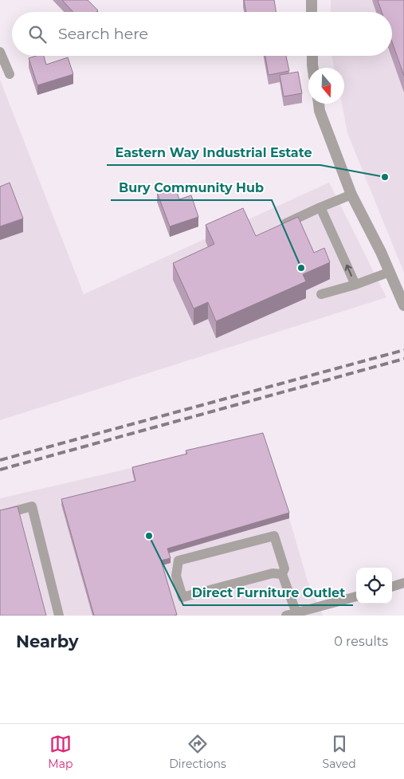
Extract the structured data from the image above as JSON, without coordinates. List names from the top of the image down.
{
  "places": ["Eastern Way Industrial Estate", "Bury Community Hub", "Direct Furniture Outlet"],
  "north": "bottom",
  "page": {
    "search": "Search here",
    "heading": ["Nearby", "0 results"],
    "nav": ["Map", "Directions", "Saved"]
  }
}
